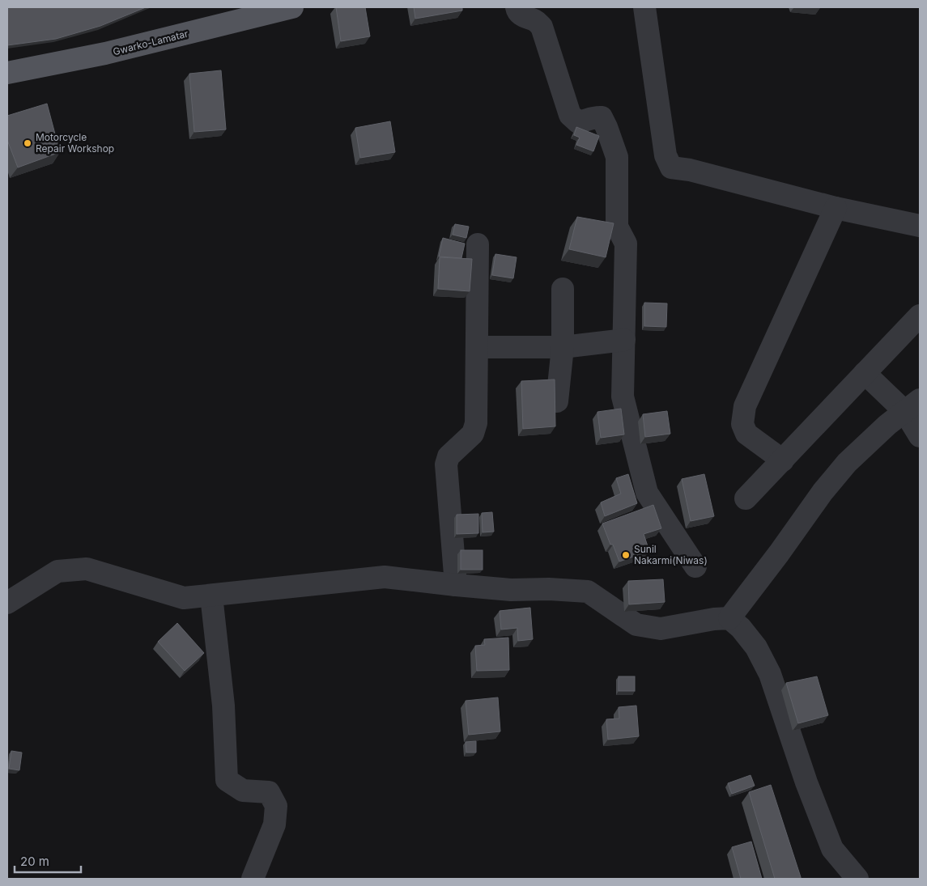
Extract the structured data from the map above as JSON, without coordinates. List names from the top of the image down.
{
  "streets": {
    "main road": ["Gwarko-Lamatar"]
  },
  "places": ["Motorcycle Repair Workshop", "Sunil Nakarmi(Niwas)"],
  "scale_bar": "20 m"
}
